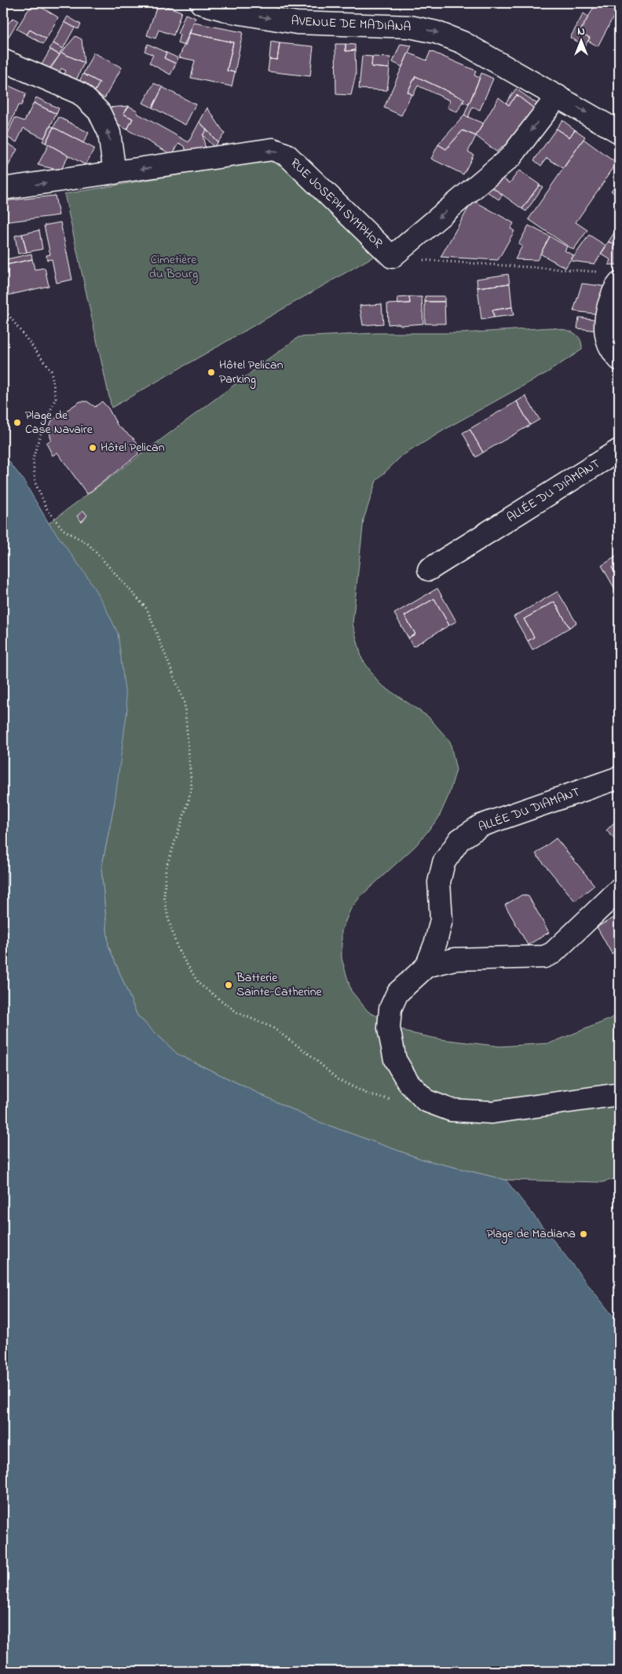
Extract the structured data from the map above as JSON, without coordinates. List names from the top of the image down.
{
  "streets": {
    "street": ["AVENUE DE MADIANA", "RUE JOSEPH SYMPHOR", "ALLÉE DU DIAMANT"]
  },
  "crossings": [
    ["AVENUE DE MADIANA", "RUE JOSEPH SYMPHOR"]
  ],
  "one_way": ["AVENUE DE MADIANA"],
  "parks": ["Cimetière du Bourg"],
  "places": [
    "Hôtel Pelican Parking",
    "Plage de Case Navaire",
    "Hôtel Pelican",
    "Batterie Sainte-Catherine",
    "Plage de Madiana"
  ],
  "north": "top"
}
